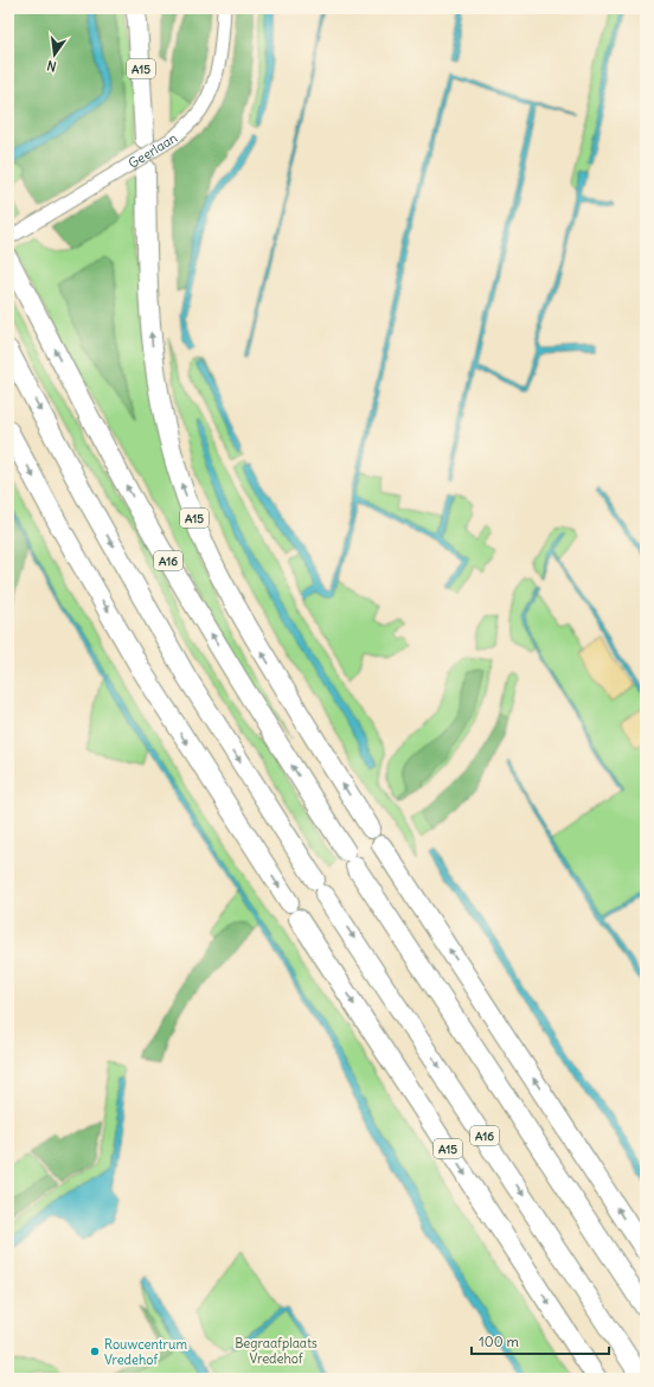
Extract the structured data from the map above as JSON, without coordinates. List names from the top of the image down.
{
  "streets": {
    "highway": ["A15", "A16"],
    "street": ["Geerlaan"]
  },
  "parks": ["Begraafplaats Vredehof"],
  "places": ["Rouwcentrum Vredehof"],
  "scale_bar": "100 m",
  "north": "bottom"
}
